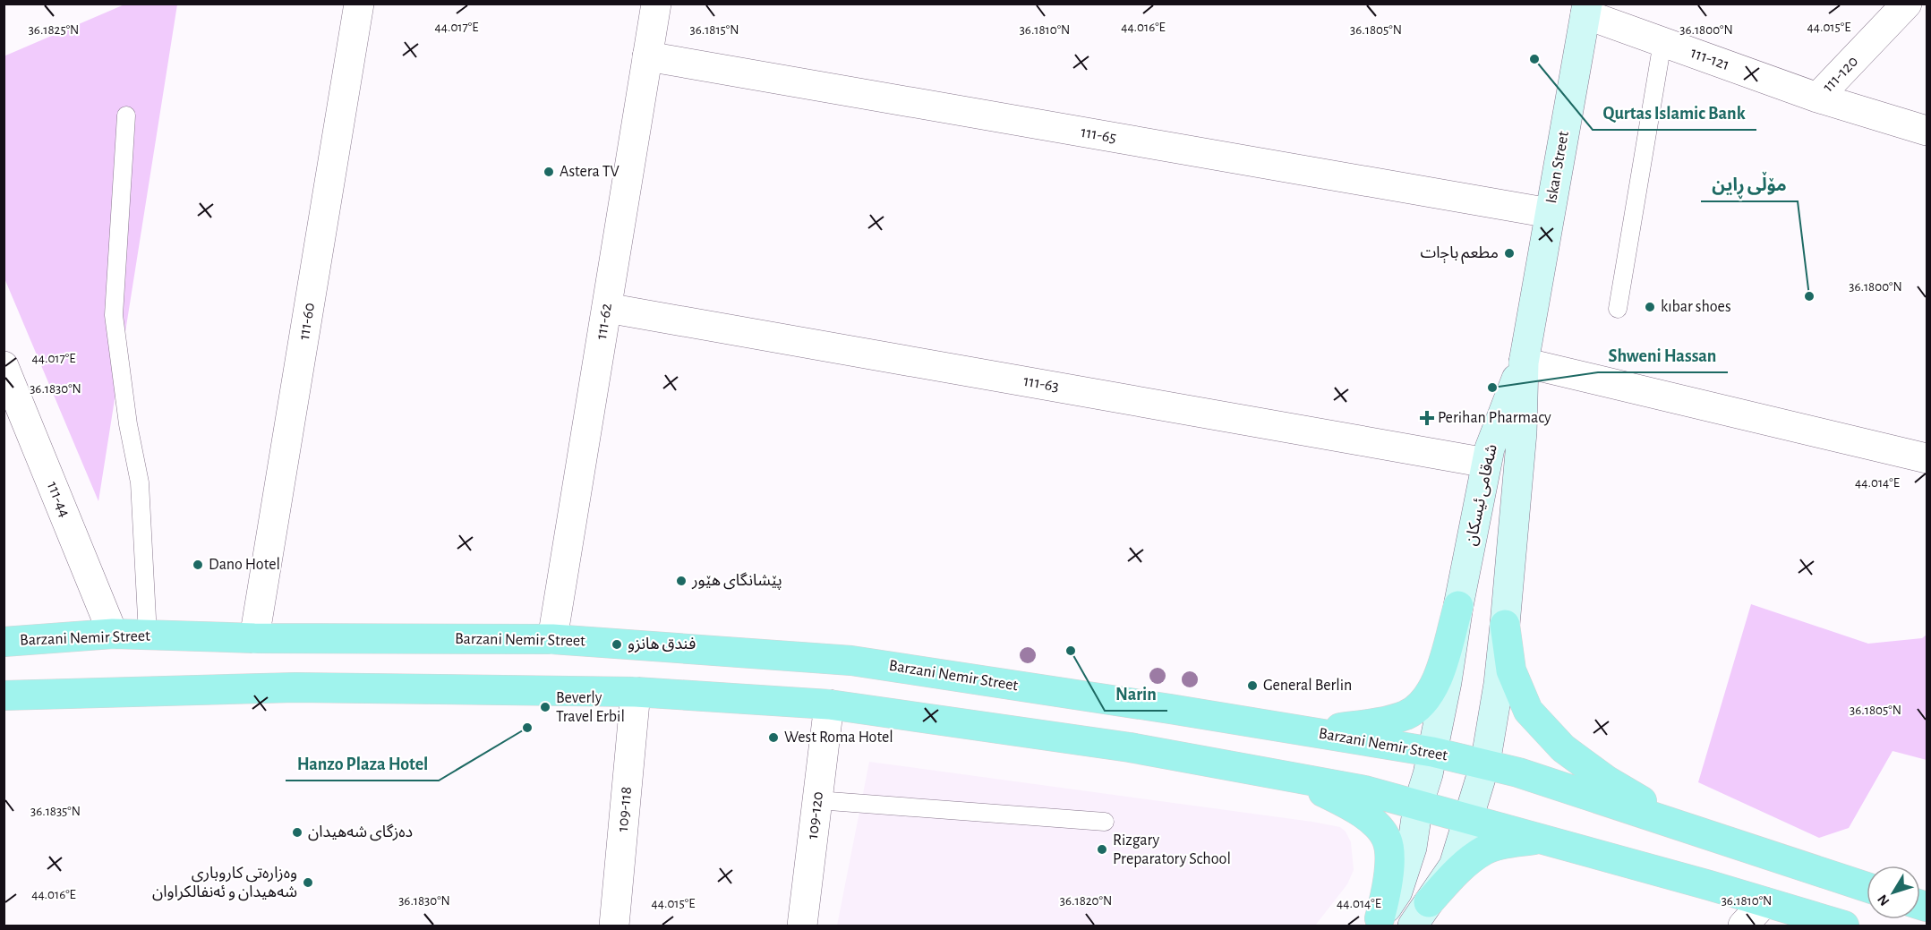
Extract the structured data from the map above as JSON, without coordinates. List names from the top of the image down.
{
  "streets": {
    "main road": ["Iskan Street", "شەقامی ئیسکان", "Barzani Nemir Street"],
    "street": [
      "111-121",
      "111-120",
      "111-65",
      "111-60",
      "111-62",
      "111-63",
      "111-44",
      "109-118",
      "109-120"
    ]
  },
  "crossings": [
    ["111-121", "111-120"],
    ["111-121", "Iskan Street"],
    ["111-65", "Iskan Street"],
    ["111-65", "111-62"],
    ["Iskan Street", "شەقامی ئیسکان"],
    ["111-60", "Barzani Nemir Street"],
    ["111-62", "111-63"],
    ["111-62", "Barzani Nemir Street"],
    ["شەقامی ئیسکان", "Barzani Nemir Street"],
    ["111-44", "Barzani Nemir Street"]
  ],
  "places": {
    "other": [
      "Qurtas Islamic Bank",
      "Astera TV",
      "مطعم باﭴات",
      "مۆڵی ڕاین",
      "kıbar shoes",
      "Shweni Hassan",
      "Dano Hotel",
      "پێشانگای هێور",
      "فندق هانزو",
      "Narin",
      "General Berlin",
      "Beverly Travel Erbil",
      "Hanzo Plaza Hotel",
      "West Roma Hotel",
      "دەزگای شەھیدان",
      "Rizgary Preparatory School",
      "وەزارەتی کاروباری شەهیدان و ئەنفالکراوان"
    ],
    "health": ["Perihan Pharmacy"]
  },
  "north": "bottom left",
  "coordinates": [
    "44.017°E",
    "44.016°E",
    "44.015°E",
    "36.1825°N",
    "36.1815°N",
    "36.1810°N",
    "36.1805°N",
    "36.1800°N",
    "36.1830°N",
    "44.014°E",
    "36.1835°N",
    "36.1820°N"
  ]
}
